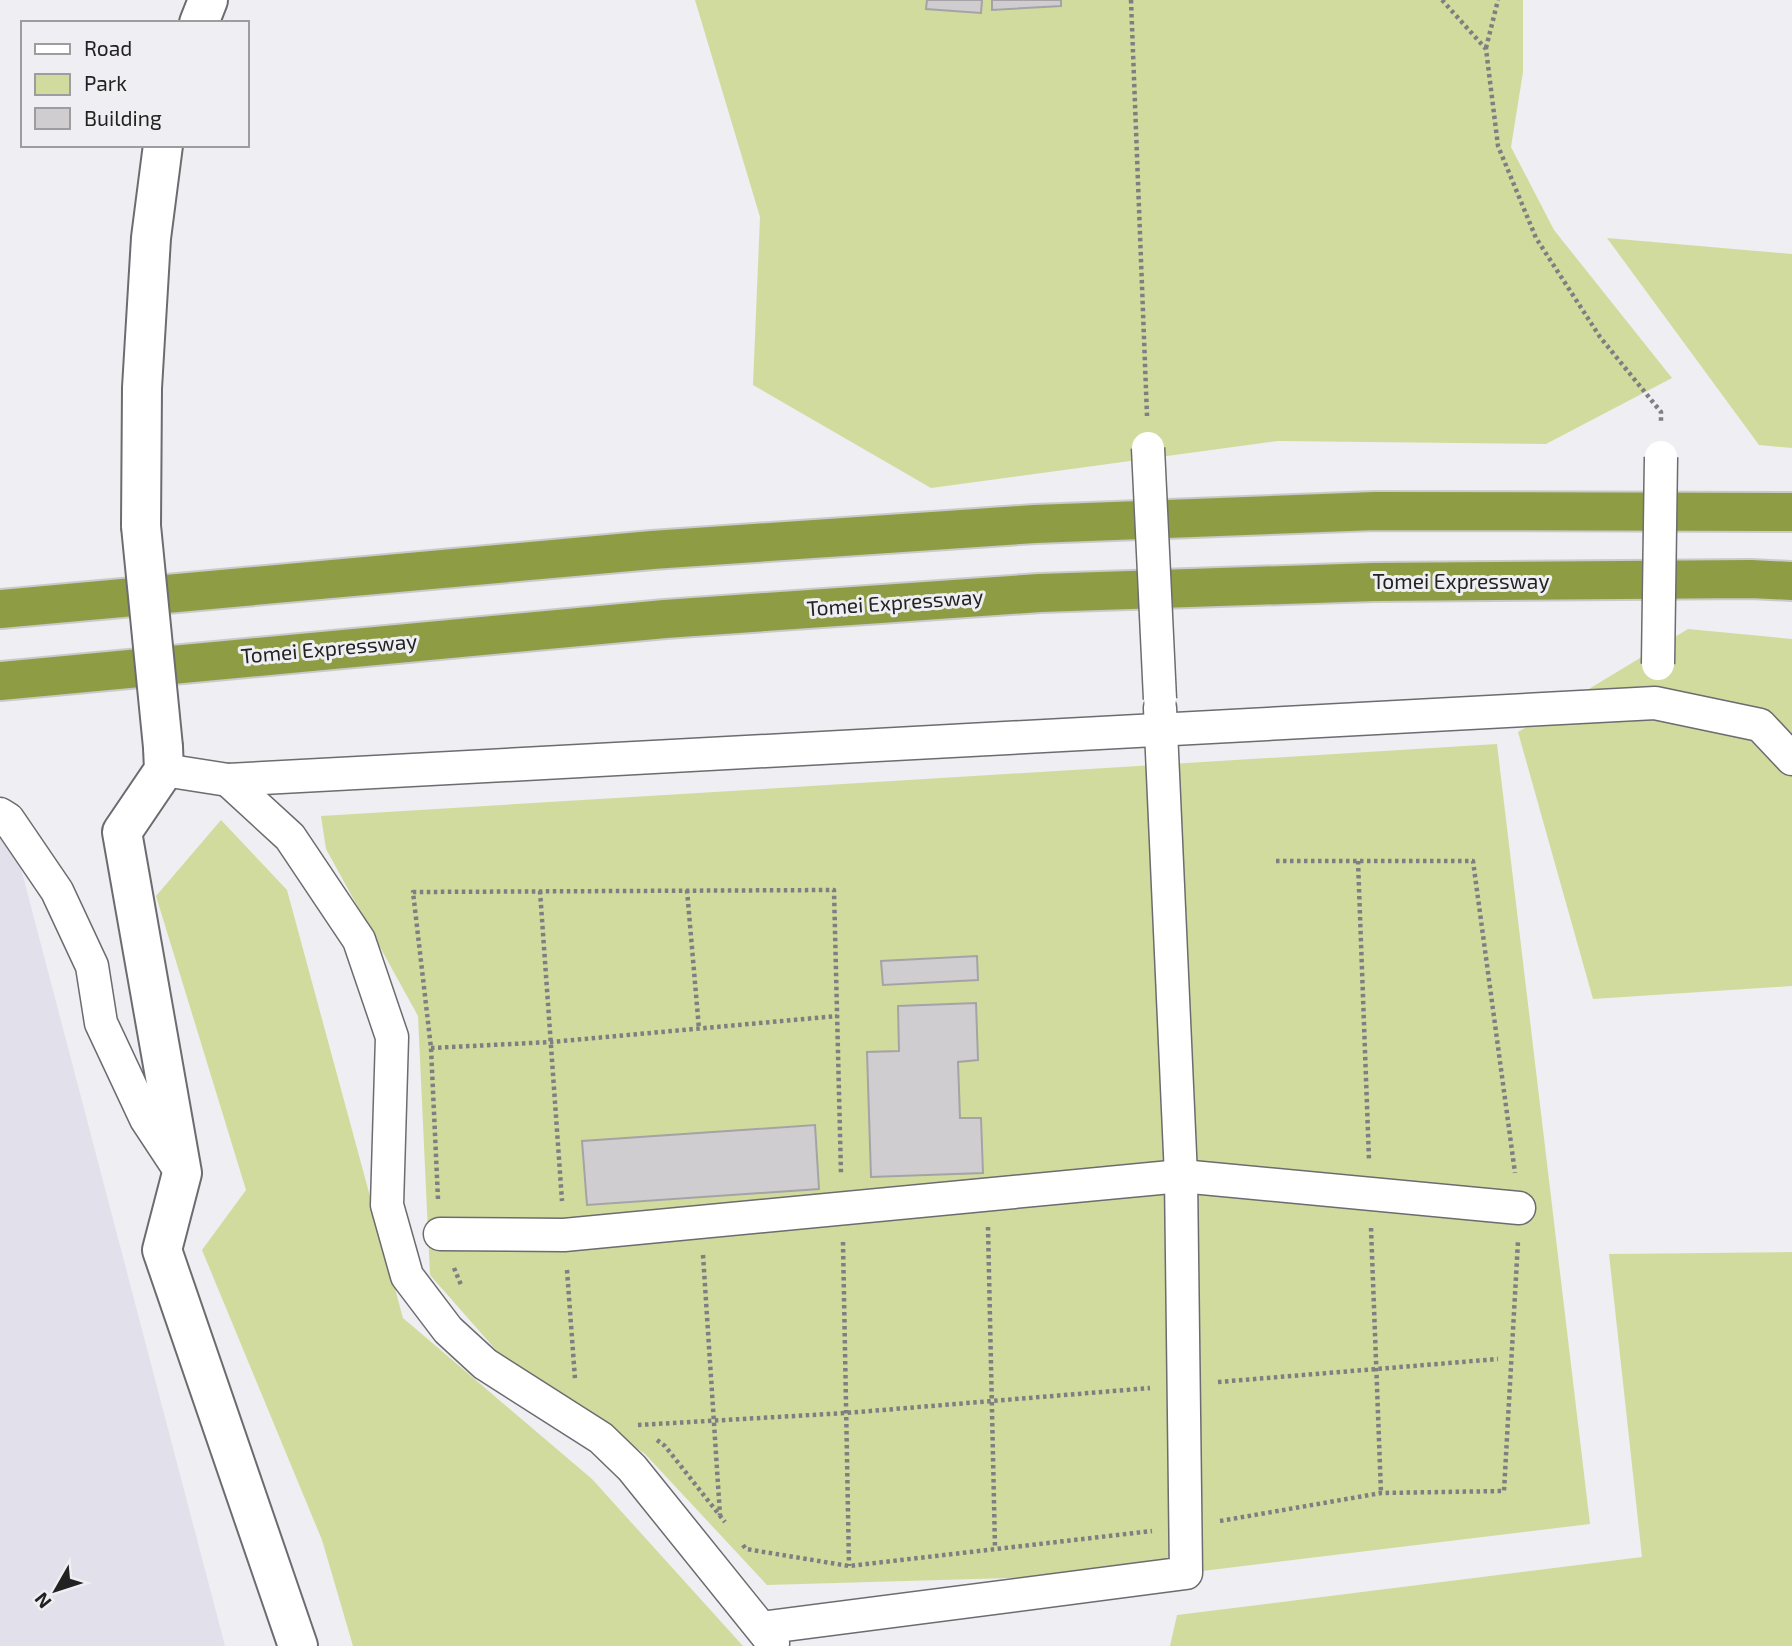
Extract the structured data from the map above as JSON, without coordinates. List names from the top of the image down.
{
  "streets": {
    "highway": ["Tomei Expressway"]
  },
  "legend": ["Road", "Park", "Building"],
  "north": "bottom left"
}
